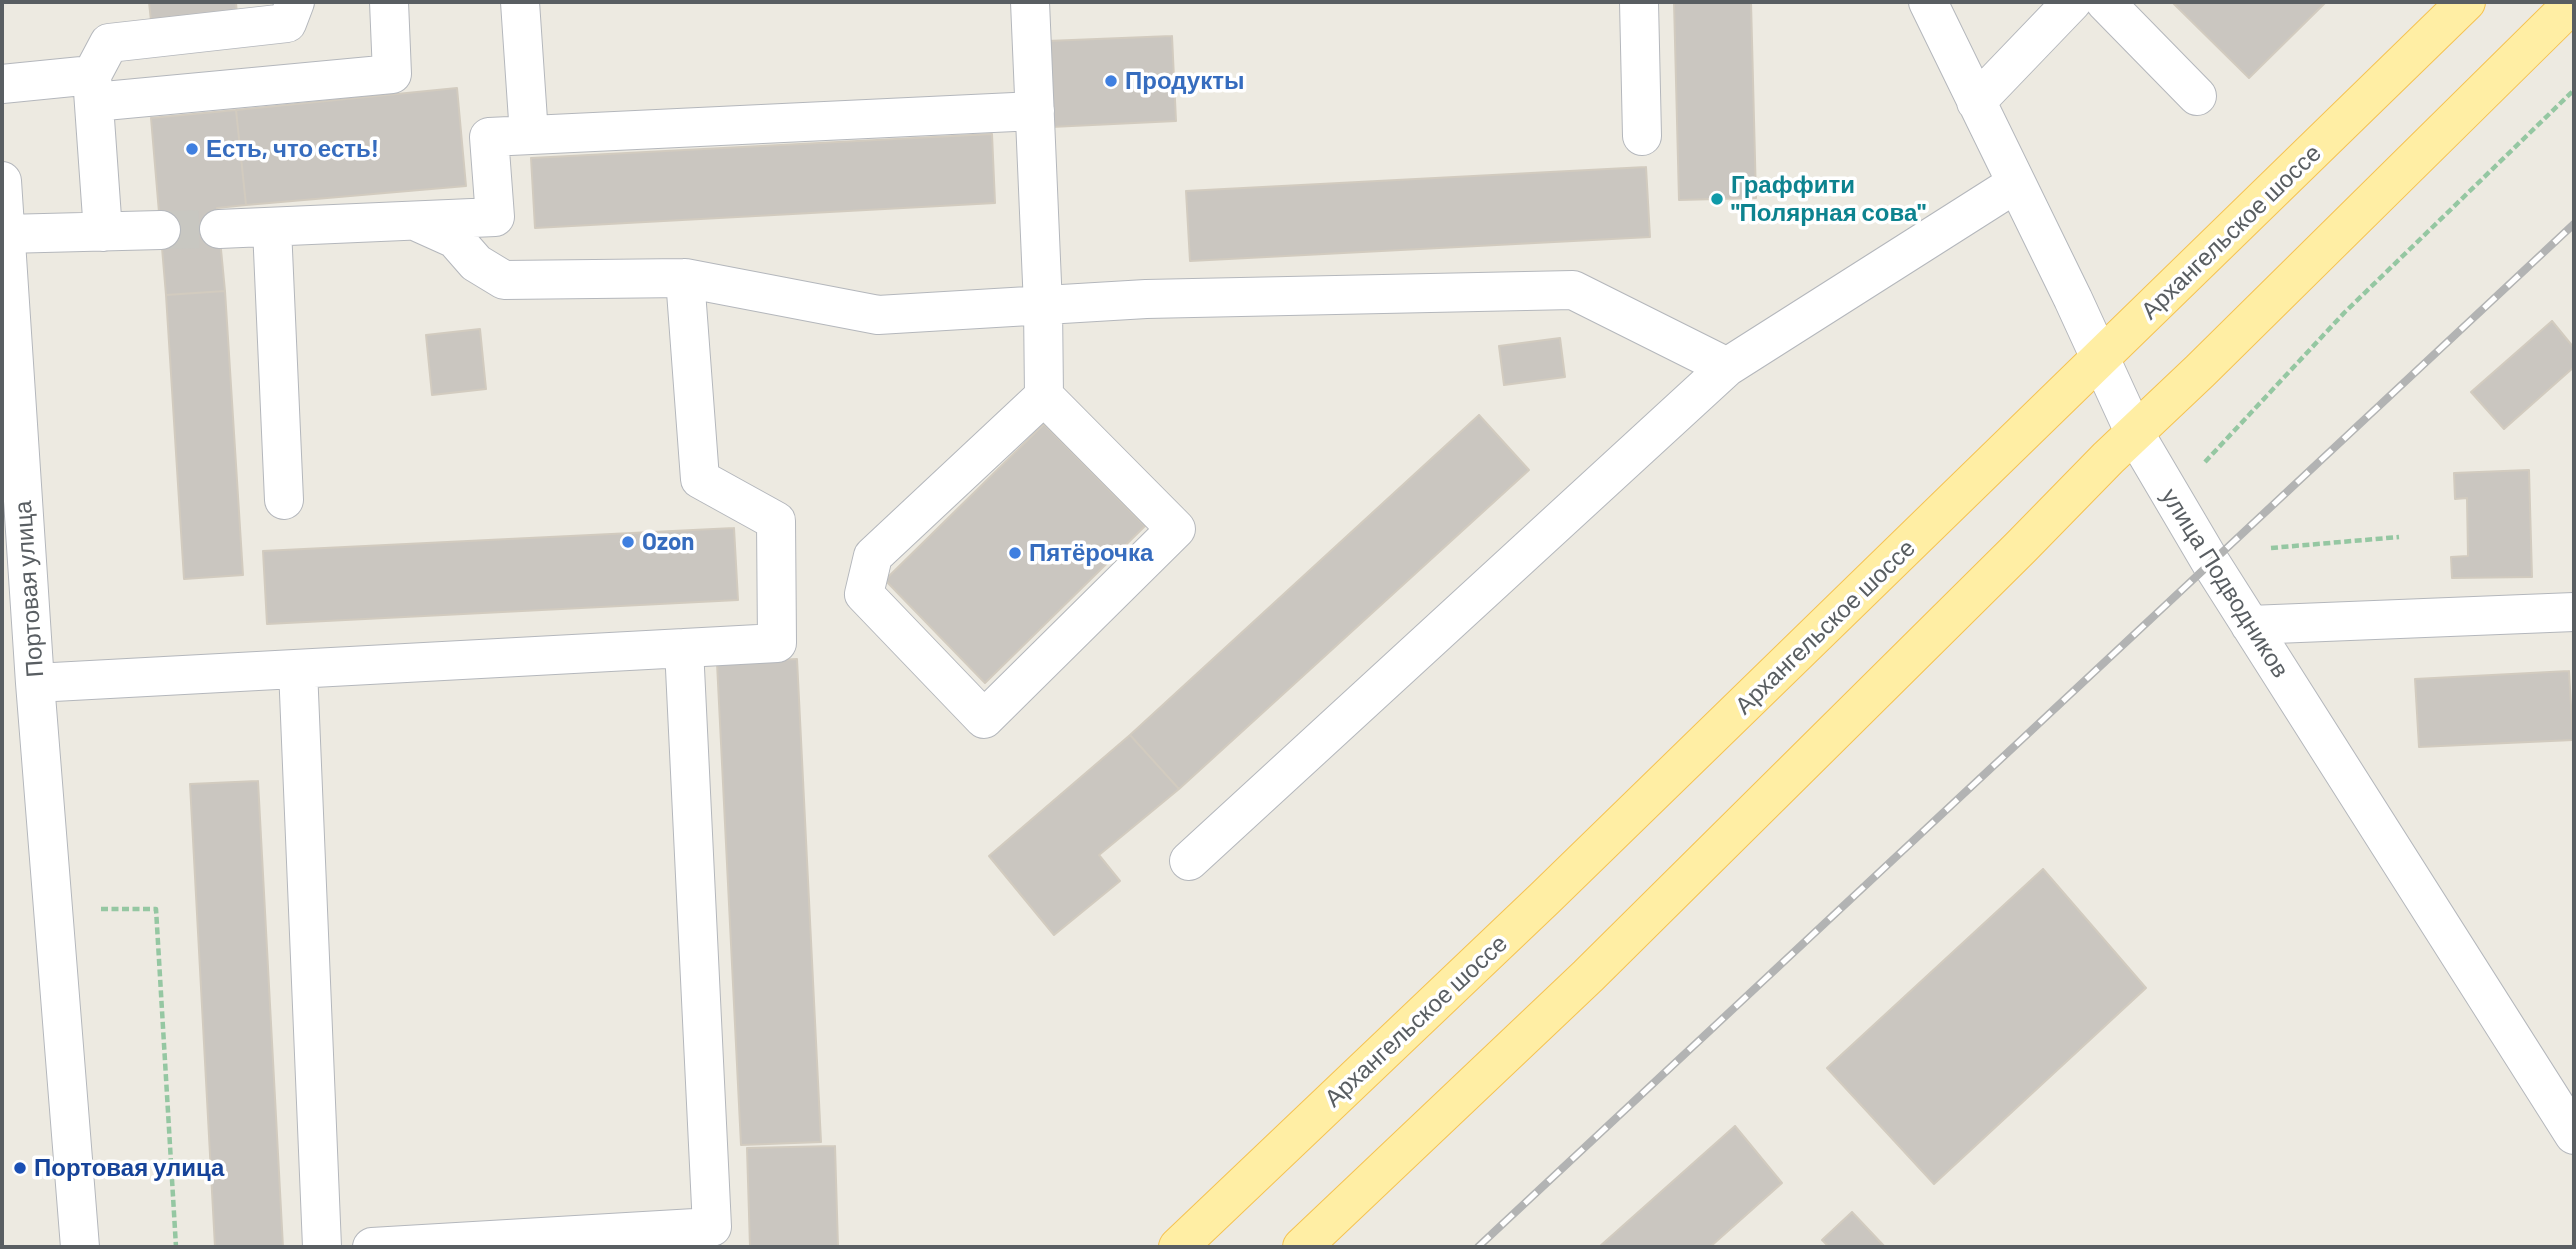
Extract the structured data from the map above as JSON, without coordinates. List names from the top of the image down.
{
  "streets": {
    "main road": ["Архангельское шоссе"],
    "street": ["улица Подводников", "Портовая улица"]
  },
  "crossings": [
    ["Архангельское шоссе", "улица Подводников"]
  ],
  "places": [
    "Продукты",
    "Есть, что есть!",
    "Граффити \"Полярная сова\"",
    "Ozon",
    "Пятёрочка",
    "Портовая улица"
  ]
}
